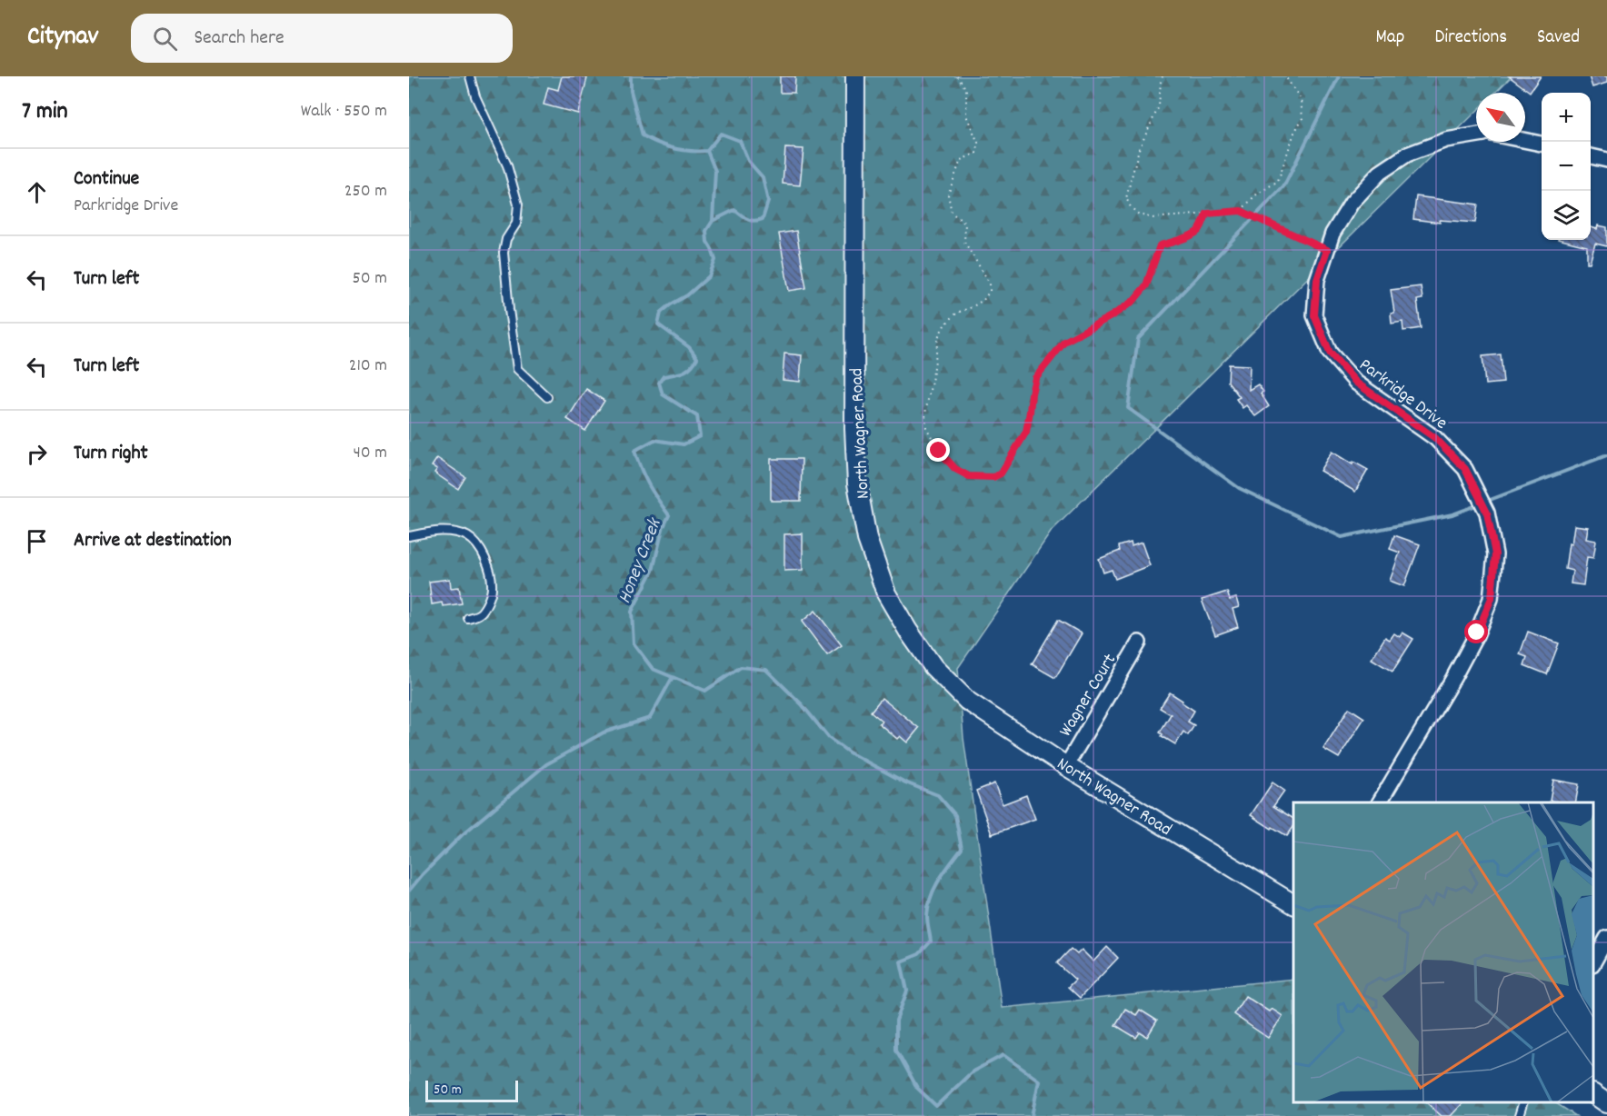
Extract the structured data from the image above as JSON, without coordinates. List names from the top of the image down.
{
  "streets": {
    "street": ["Parkridge Drive", "North Wagner Road", "Wagner Court"]
  },
  "crossings": [
    ["North Wagner Road", "Wagner Court"]
  ],
  "water": ["Honey Creek"],
  "scale_bar": "50 m",
  "north": "top left",
  "page": {
    "header": "Citynav",
    "search": "Search here",
    "nav": ["Map", "Directions", "Saved"],
    "heading": ["7 min", "Walk · 550 m"],
    "map_buttons": ["+", "−"],
    "list": [
      ["Continue", "Parkridge Drive", "250 m"],
      ["Turn left", "50 m"],
      ["Turn left", "210 m"],
      ["Turn right", "40 m"],
      "Arrive at destination"
    ],
    "scale": "50 m"
  }
}
